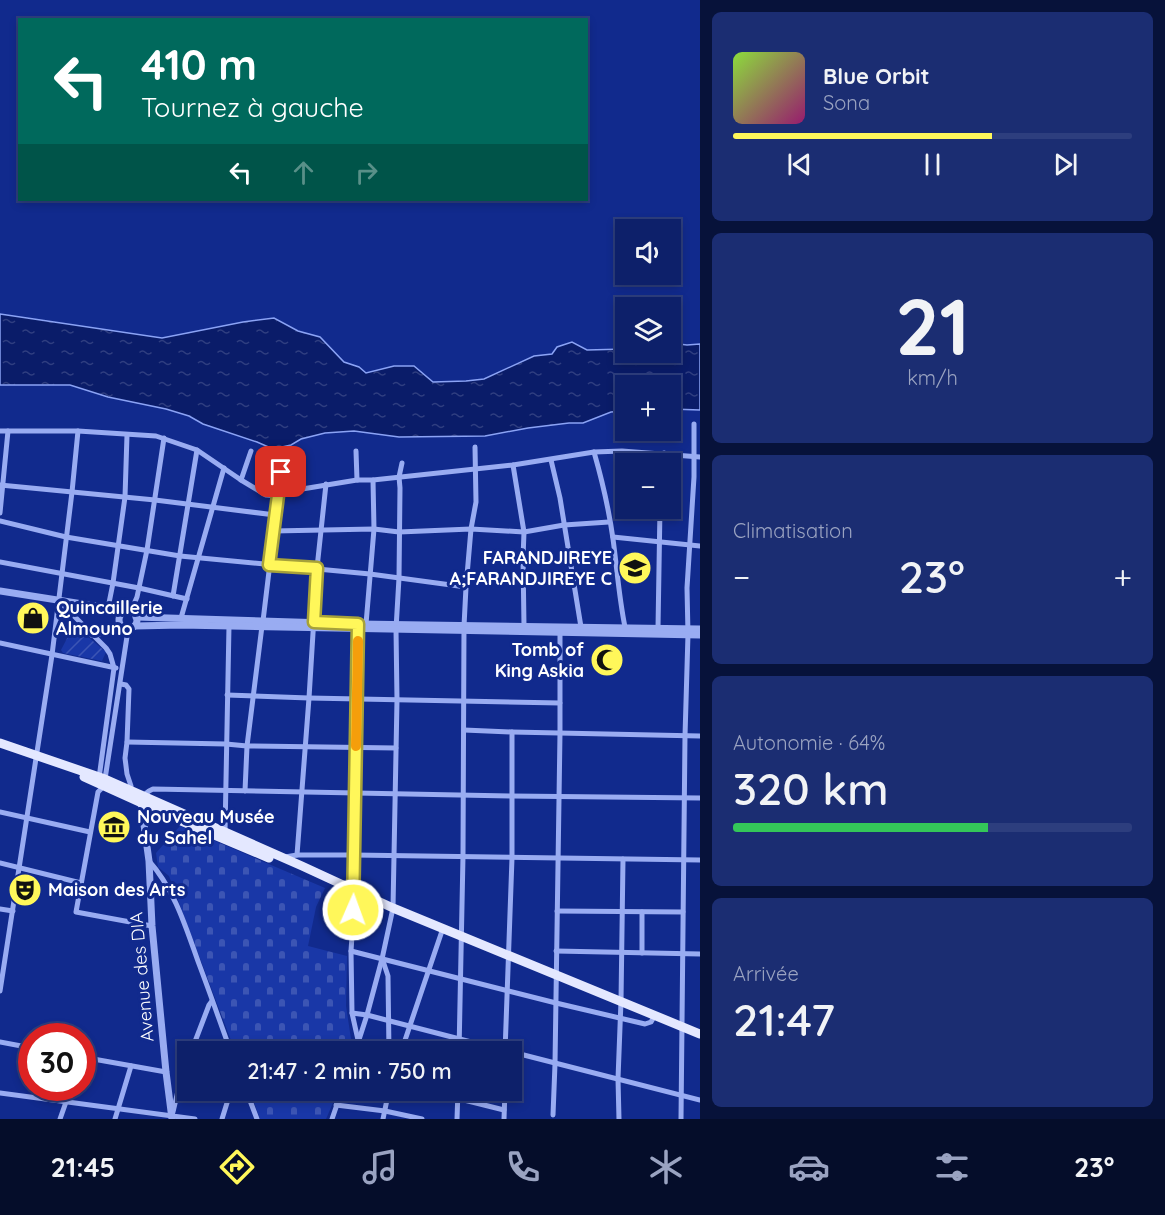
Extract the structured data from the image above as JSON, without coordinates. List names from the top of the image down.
{
  "streets": {
    "street": ["Avenue des DIA"]
  },
  "places": {
    "school or university": ["FARANDJIREYE A;FARANDJIREYE C"],
    "shop": ["Quincaillerie Almouno"],
    "mosque": ["Tomb of King Askia"],
    "museum": ["Nouveau Musée du Sahel"],
    "theatre": ["Maison des Arts"]
  },
  "page": {
    "turn": ["410 m", "Tournez à gauche"],
    "song": ["Blue Orbit", "Sona"],
    "map_buttons": ["+", "−"],
    "tile": [
      ["21", "km/h"],
      "Climatisation",
      ["Autonomie · 64%", "320 km"],
      ["Arrivée", "21:47"]
    ],
    "heat": ["−", "23°", "+"],
    "limit": "30",
    "trip": "21:47 · 2 min · 750 m",
    "tabs": ["21:45", "23°"]
  }
}
